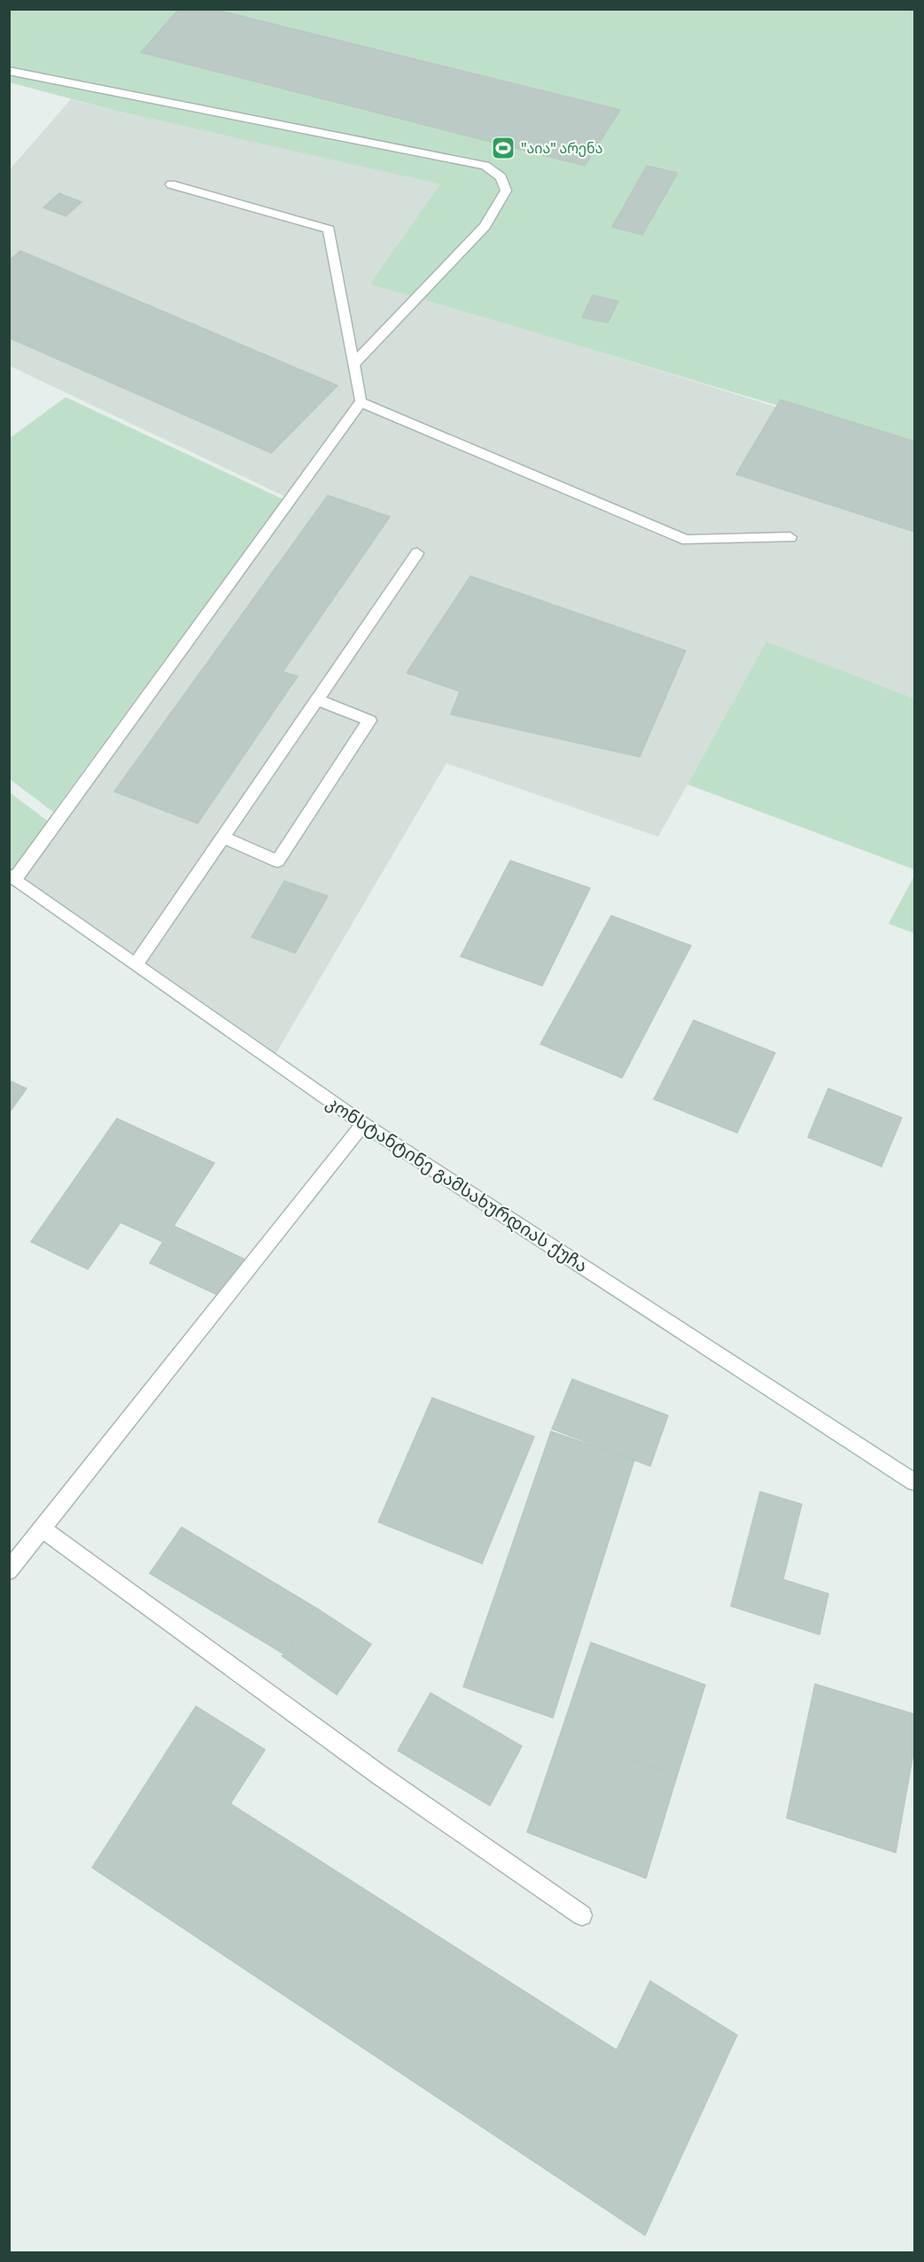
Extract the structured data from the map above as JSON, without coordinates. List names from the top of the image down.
{
  "streets": {
    "street": ["კონსტანტინე გამსახურდიას ქუჩა"]
  },
  "places": {
    "sports": ["\"აია\" არენა"]
  }
}
